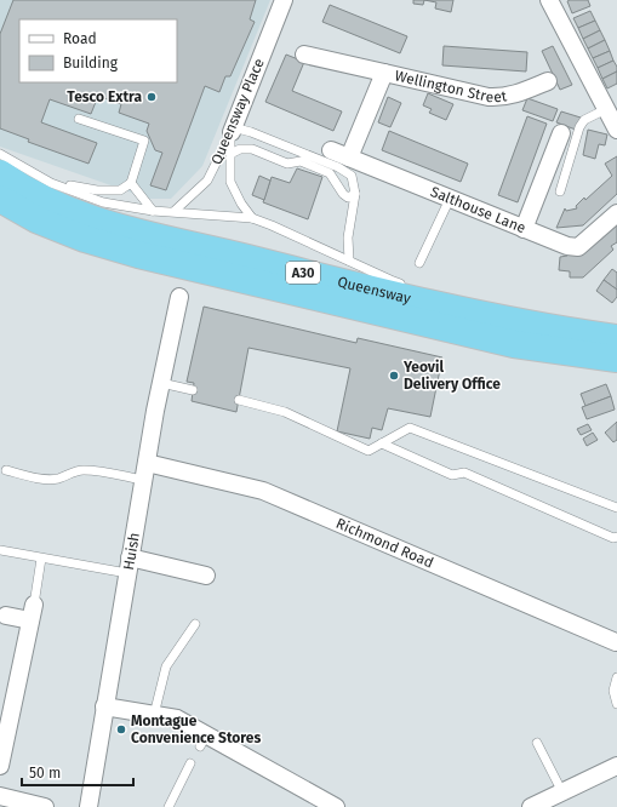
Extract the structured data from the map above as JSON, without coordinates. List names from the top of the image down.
{
  "streets": {
    "highway": ["A30", "Queensway"],
    "street": [
      "Wellington Street",
      "Queensway Place",
      "Salthouse Lane",
      "Richmond Road",
      "Huish"
    ]
  },
  "crossings": [
    ["Wellington Street", "Salthouse Lane"],
    ["Richmond Road", "Huish"]
  ],
  "places": ["Tesco Extra", "Yeovil Delivery Office", "Montague Convenience Stores"],
  "legend": ["Road", "Building"],
  "scale_bar": "50 m"
}
